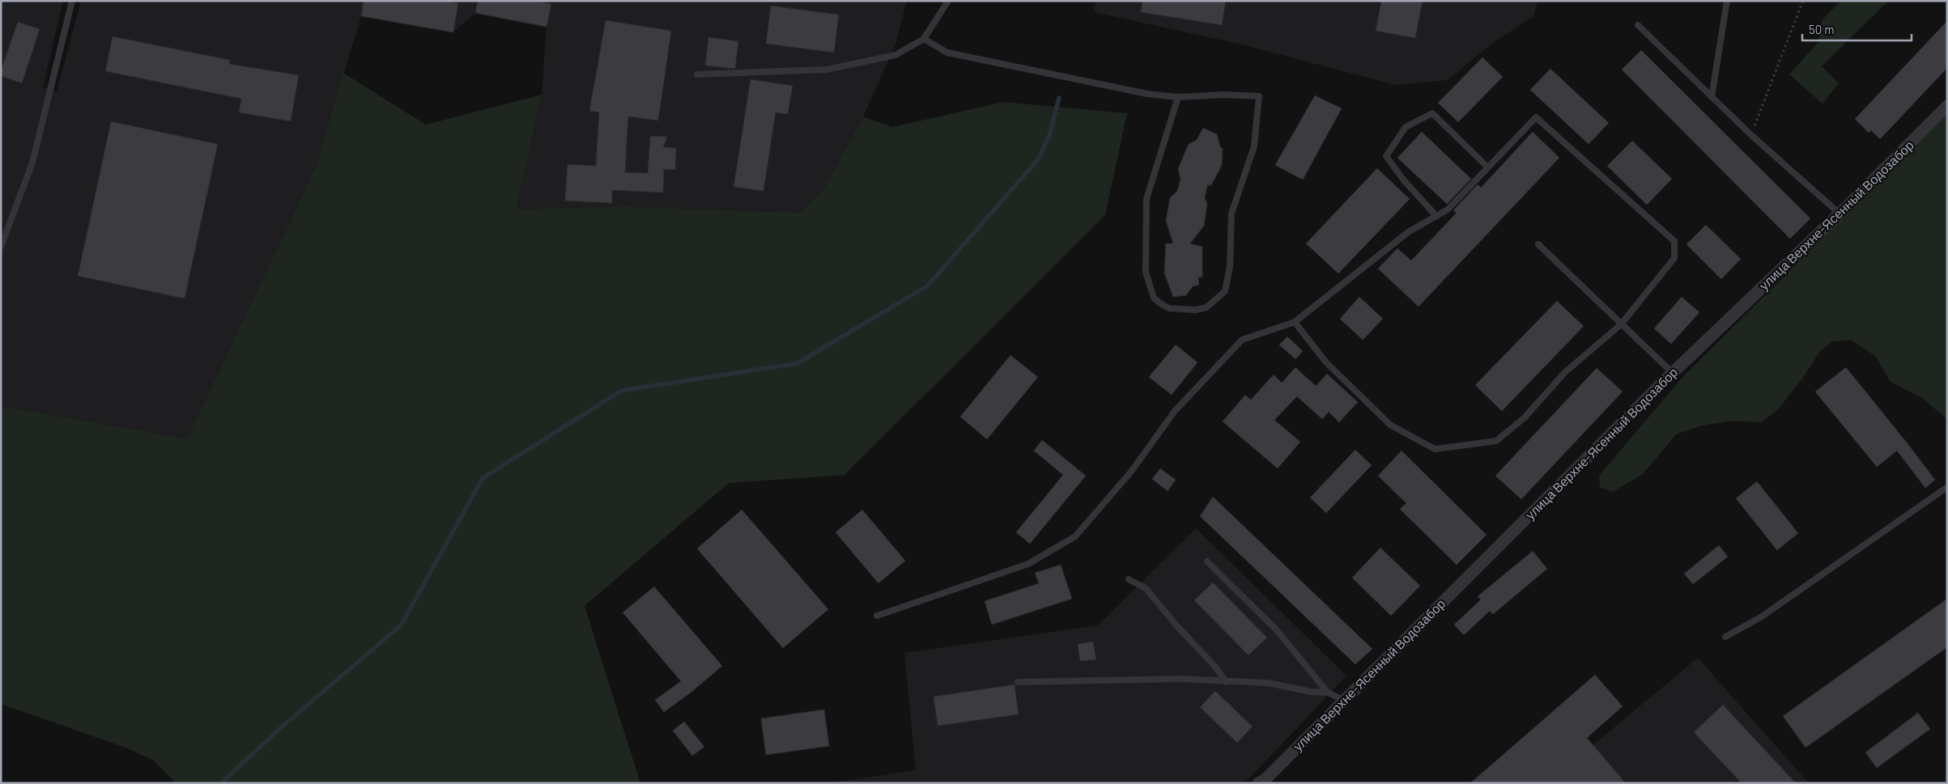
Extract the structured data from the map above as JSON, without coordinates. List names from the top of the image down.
{
  "streets": {
    "street": ["улица Верхне-Ясенный Водозабор"]
  },
  "scale_bar": "50 m"
}
